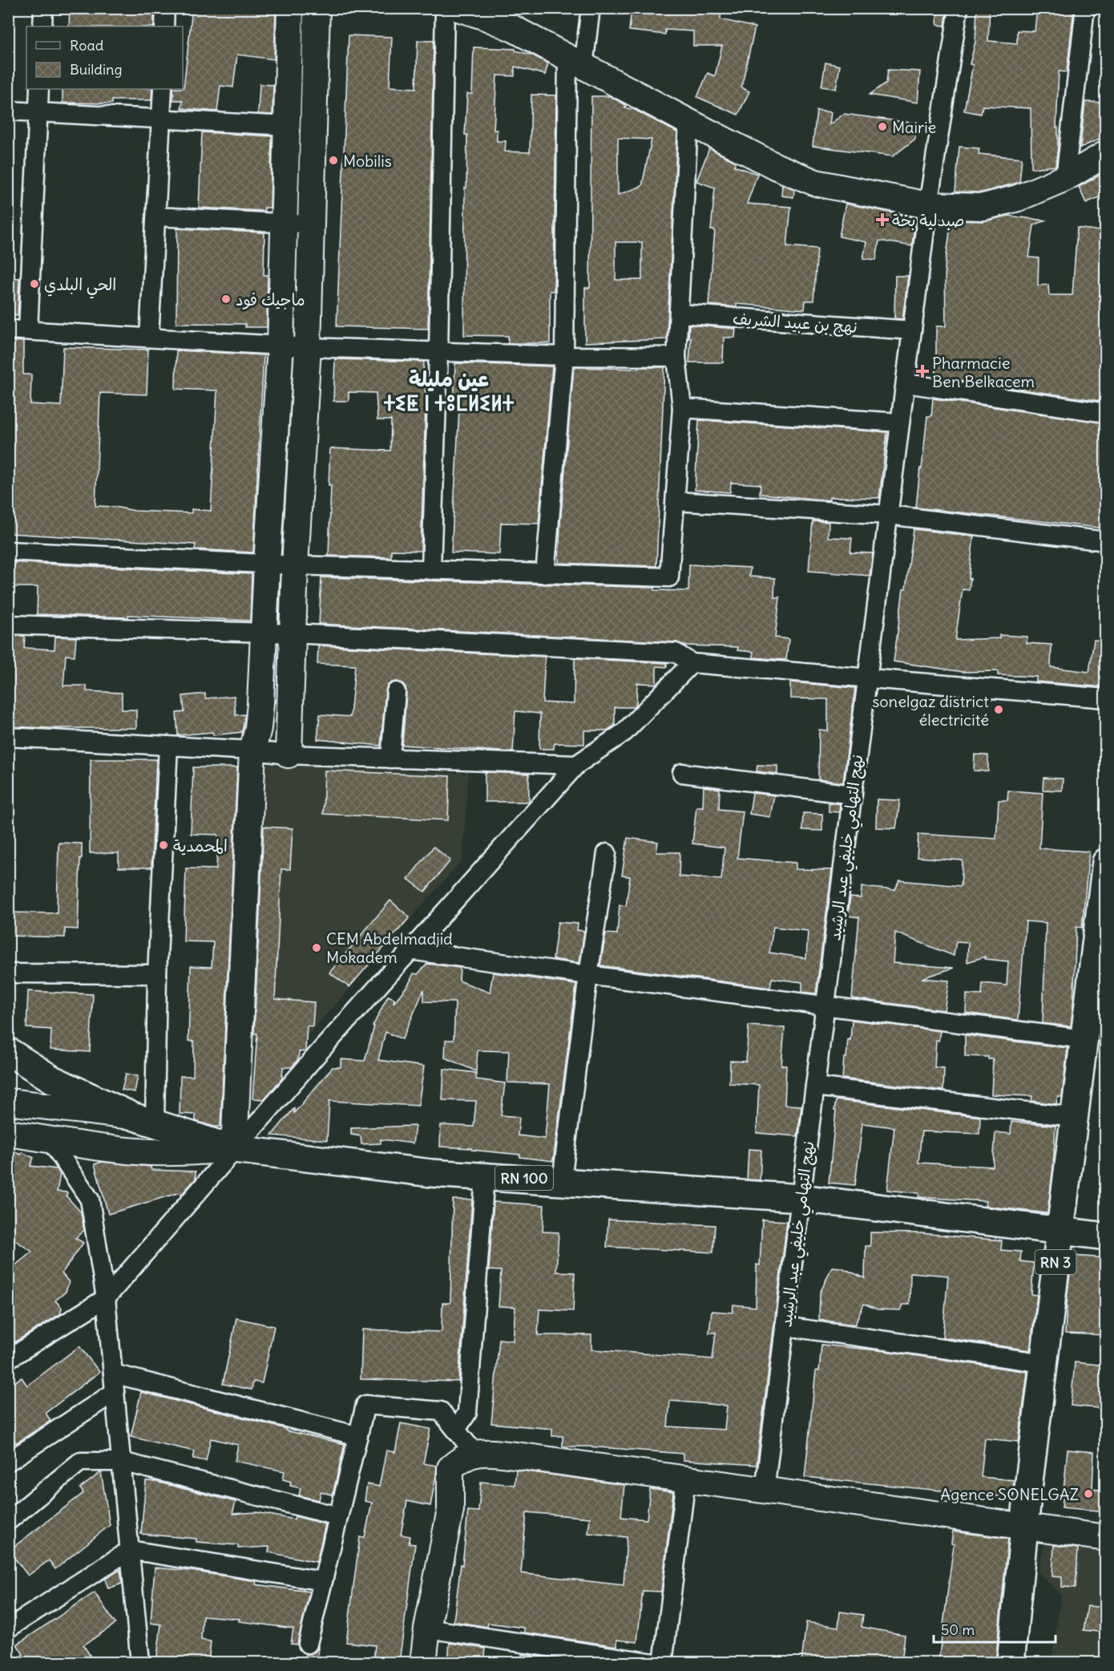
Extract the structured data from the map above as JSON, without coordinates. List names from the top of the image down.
{
  "streets": {
    "main road": ["RN 100", "RN 3"],
    "street": ["نهج بن عبيد الشريف", "نهج التهامي خليفي عبد الرشيد"]
  },
  "crossings": [
    ["نهج بن عبيد الشريف", "نهج التهامي خليفي عبد الرشيد"],
    ["نهج التهامي خليفي عبد الرشيد", "RN 100"],
    ["RN 100", "RN 3"]
  ],
  "districts": ["عين مليلة ⵜⵉⵟ ⵏ ⵜⵓⵎⵍⵉⵍⵜ"],
  "places": {
    "other": [
      "Mairie",
      "Mobilis",
      "الحي البلدي",
      "ماجيك فود",
      "sonelgaz district électricité",
      "المحمدية",
      "CEM Abdelmadjid Mokadem",
      "Agence SONELGAZ"
    ],
    "health": ["صبدلية بخة", "Pharmacie Ben Belkacem"]
  },
  "legend": ["Road", "Building"],
  "scale_bar": "50 m"
}
